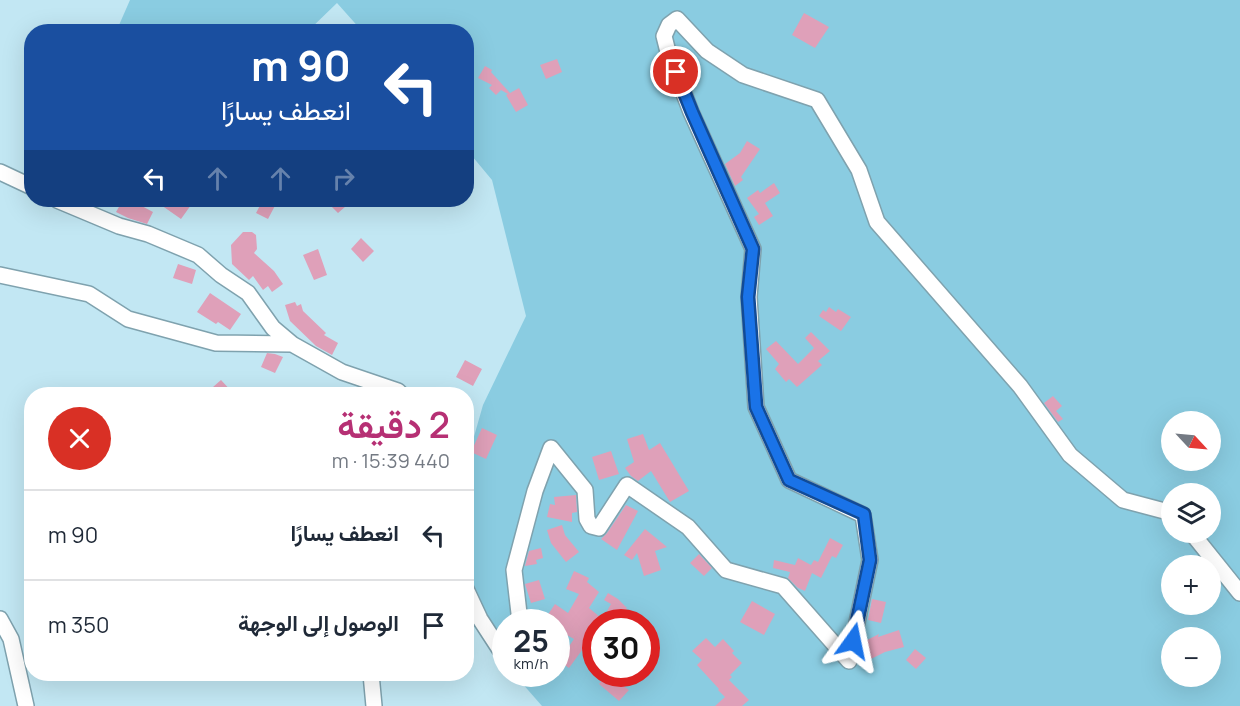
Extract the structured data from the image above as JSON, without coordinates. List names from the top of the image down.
{
  "north": "bottom right",
  "page": {
    "turn": ["90 m", "انعطف يسارًا"],
    "heading": ["2 دقيقة", "440 m · 15:39"],
    "map_buttons": ["+", "−"],
    "list": [
      {
        "name": "انعطف يسارًا",
        "value": "90 m"
      },
      {
        "name": "الوصول إلى الوجهة",
        "value": "350 m"
      }
    ],
    "speed": "25 km/h",
    "limit": "30"
  }
}
